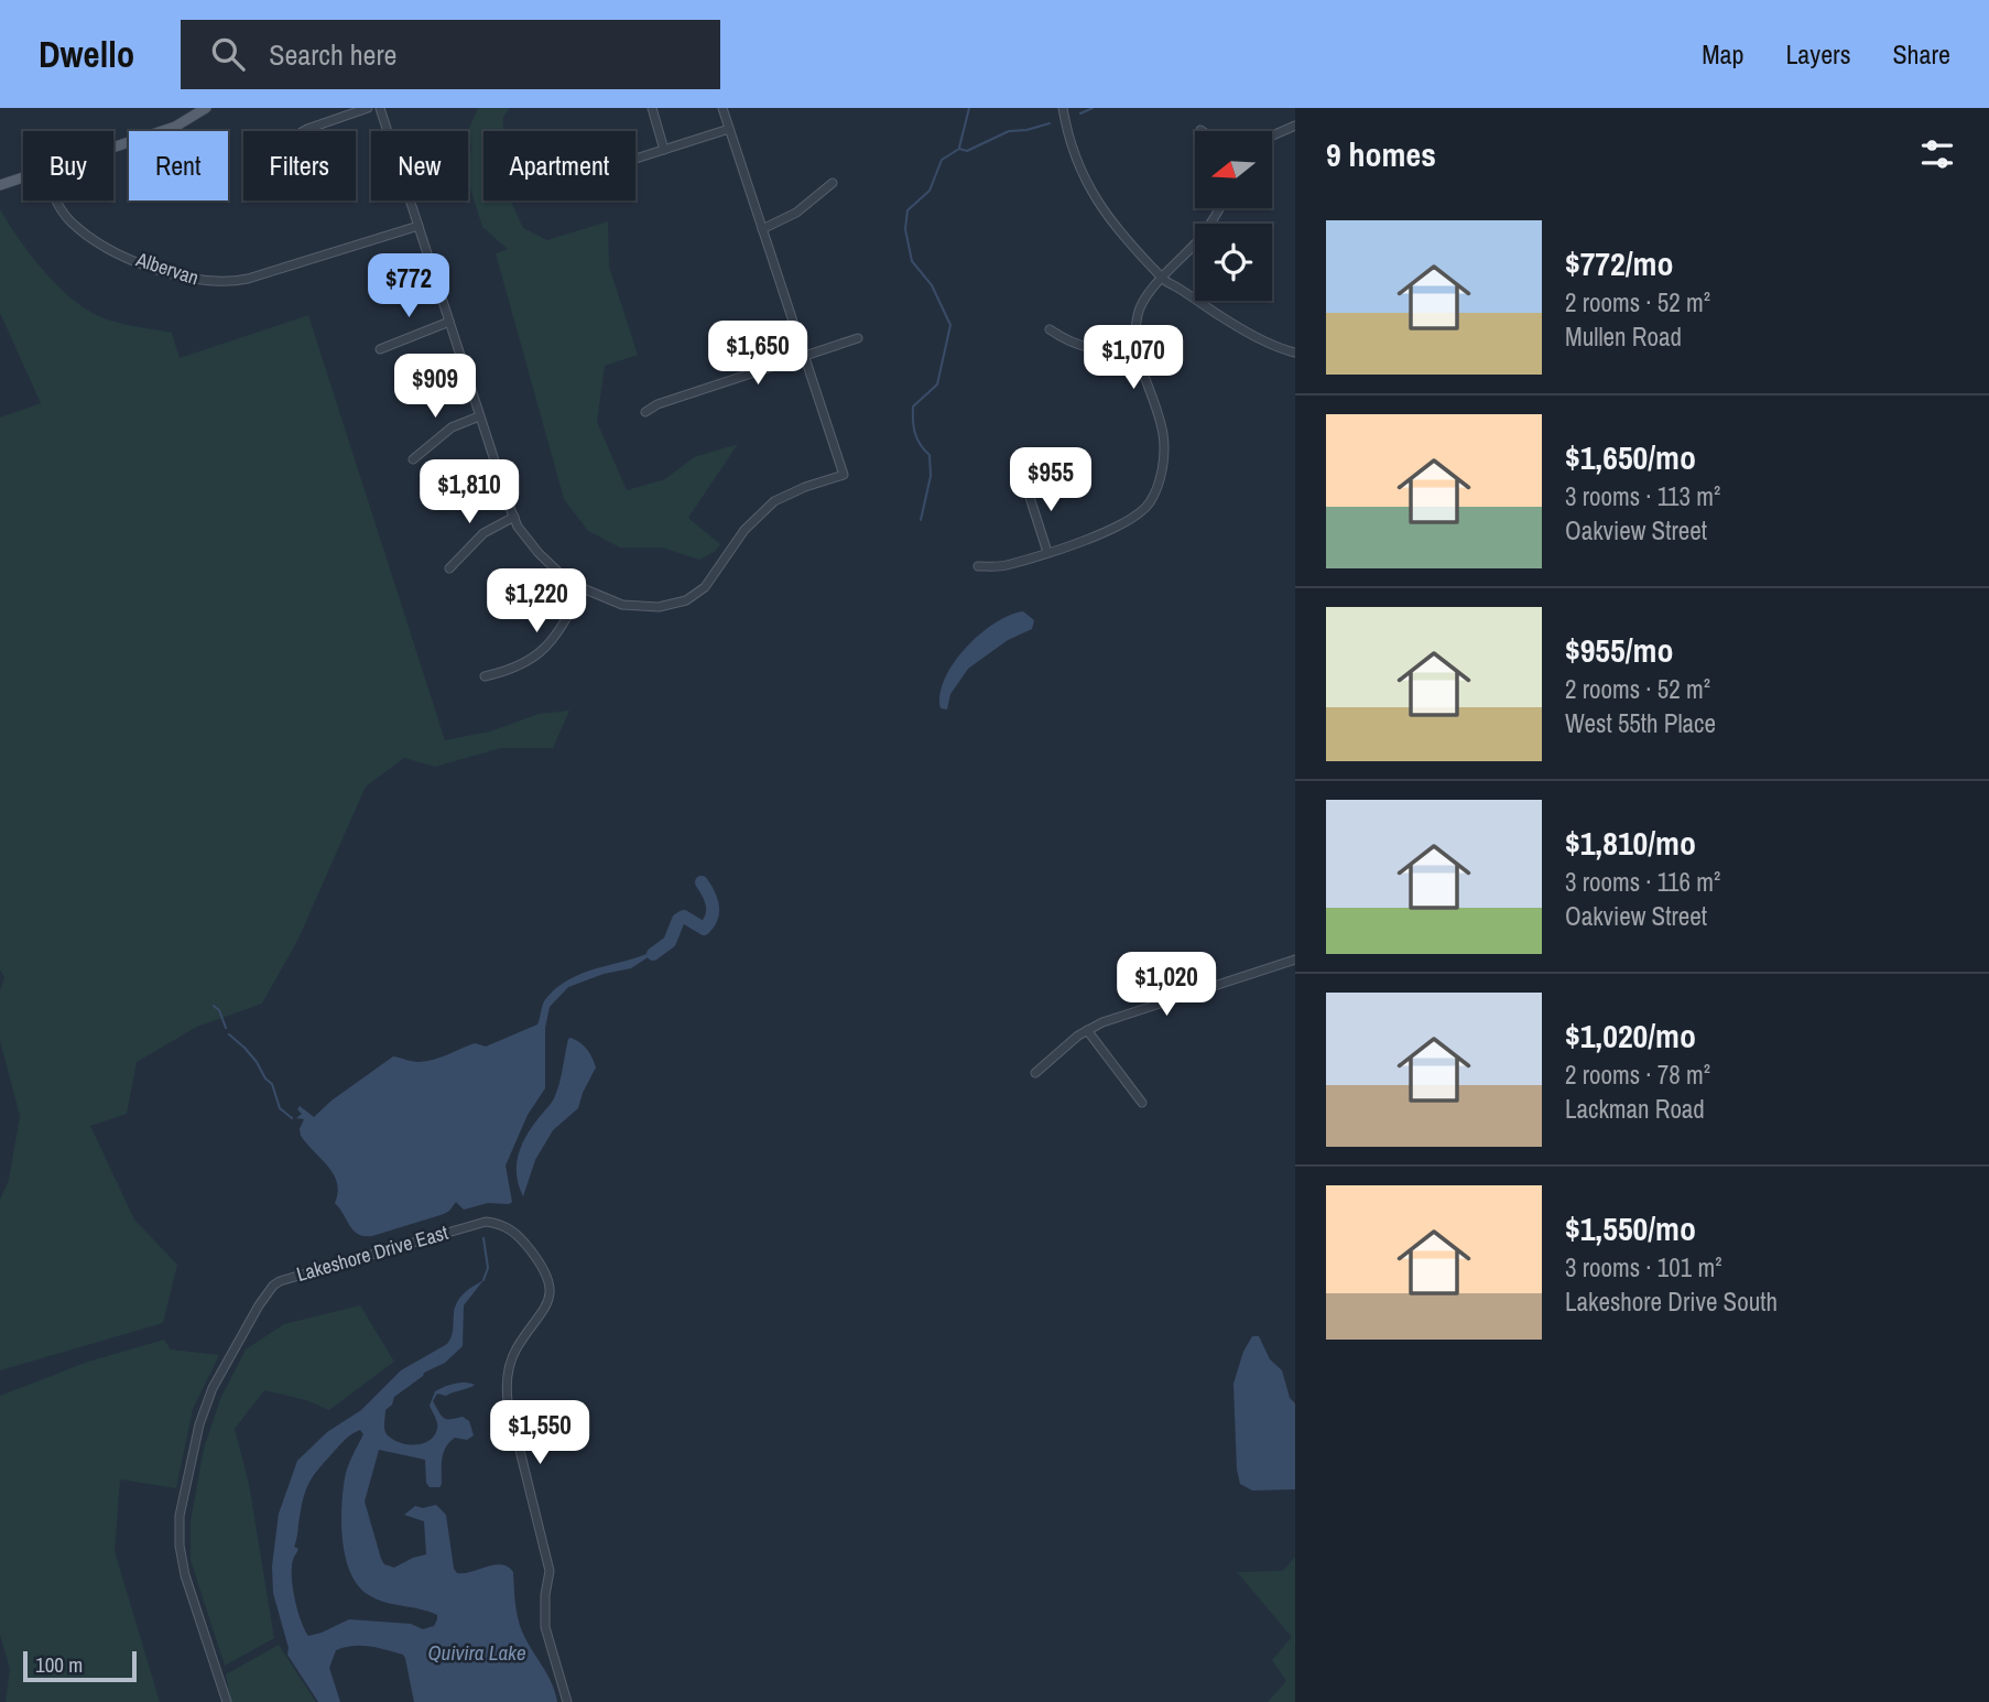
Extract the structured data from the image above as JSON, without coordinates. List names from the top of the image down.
{
  "streets": {
    "street": ["Albervan", "Lakeshore Drive East"]
  },
  "water": ["Quivira Lake"],
  "scale_bar": "100 m",
  "north": "left",
  "page": {
    "header": "Dwello",
    "search": "Search here",
    "nav": ["Map", "Layers", "Share"],
    "heading": "9 homes",
    "chip": [
      "Buy",
      "Rent",
      "Filters",
      "New",
      "Apartment"
    ],
    "list": [
      {
        "name": "$772/mo",
        "note": "2 rooms · 52 m² · Mullen Road"
      },
      {
        "name": "$1,650/mo",
        "note": "3 rooms · 113 m² · Oakview Street"
      },
      {
        "name": "$955/mo",
        "note": "2 rooms · 52 m² · West 55th Place"
      },
      {
        "name": "$1,810/mo",
        "note": "3 rooms · 116 m² · Oakview Street"
      },
      {
        "name": "$1,020/mo",
        "note": "2 rooms · 78 m² · Lackman Road"
      },
      {
        "name": "$1,550/mo",
        "note": "3 rooms · 101 m² · Lakeshore Drive South"
      }
    ],
    "price": [
      "$772",
      "$1,650",
      "$1,070",
      "$909",
      "$955",
      "$1,810",
      "$1,220",
      "$1,020",
      "$1,550"
    ],
    "scale": "100 m"
  }
}
